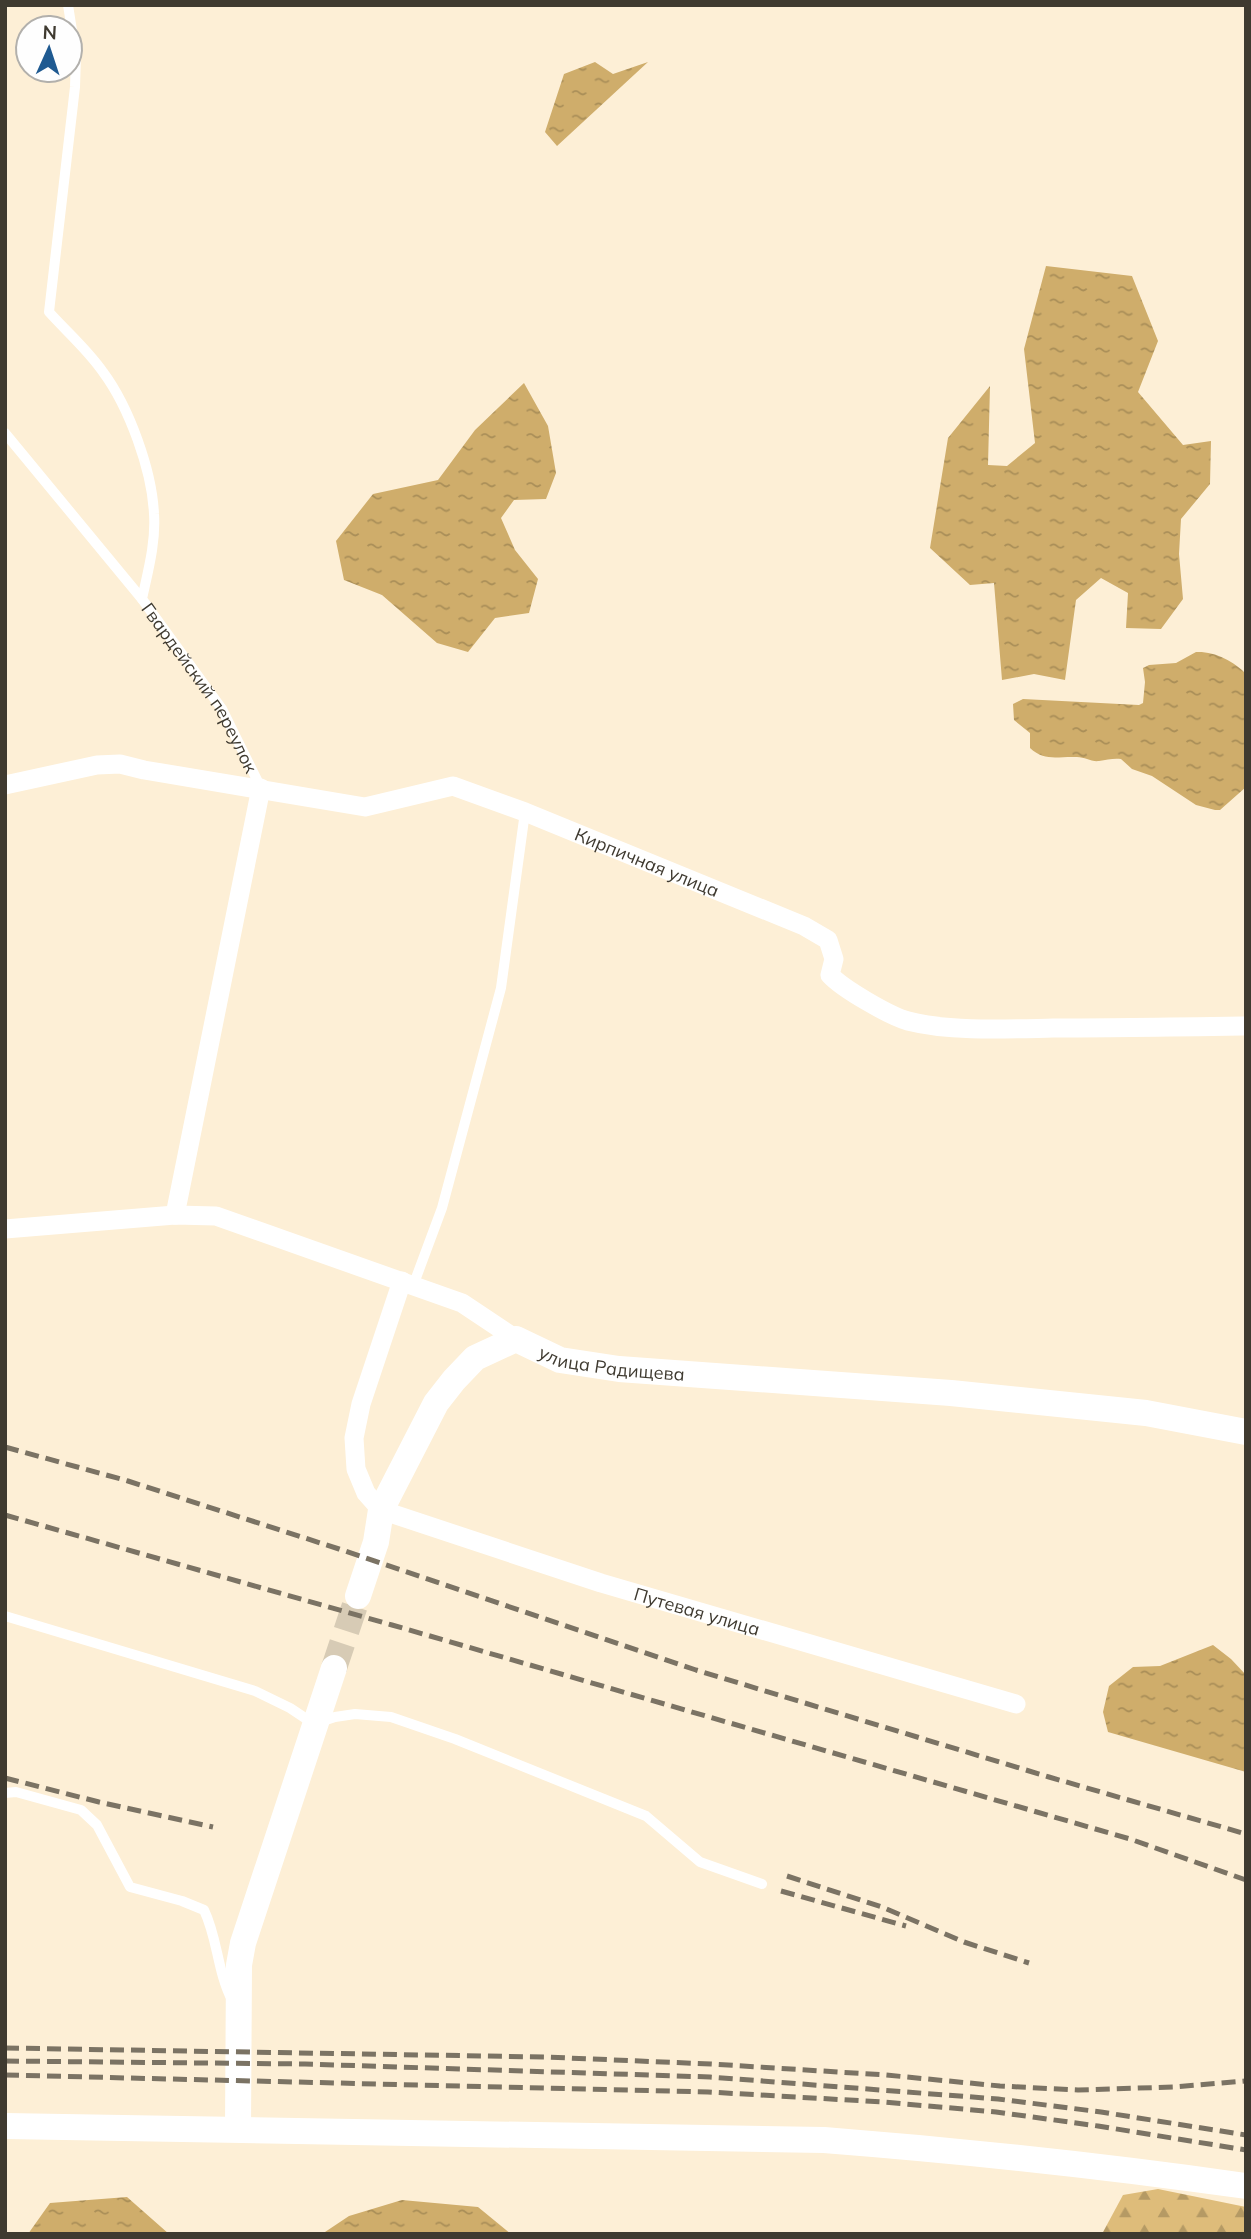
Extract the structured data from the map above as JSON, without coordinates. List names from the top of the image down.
{
  "streets": {
    "street": [
      "Гвардейский переулок",
      "Кирпичная улица",
      "улица Радищева",
      "Путевая улица"
    ]
  },
  "crossings": [
    ["Гвардейский переулок", "Кирпичная улица"],
    ["Гвардейский переулок", "улица Радищева"]
  ],
  "north": "top"
}
